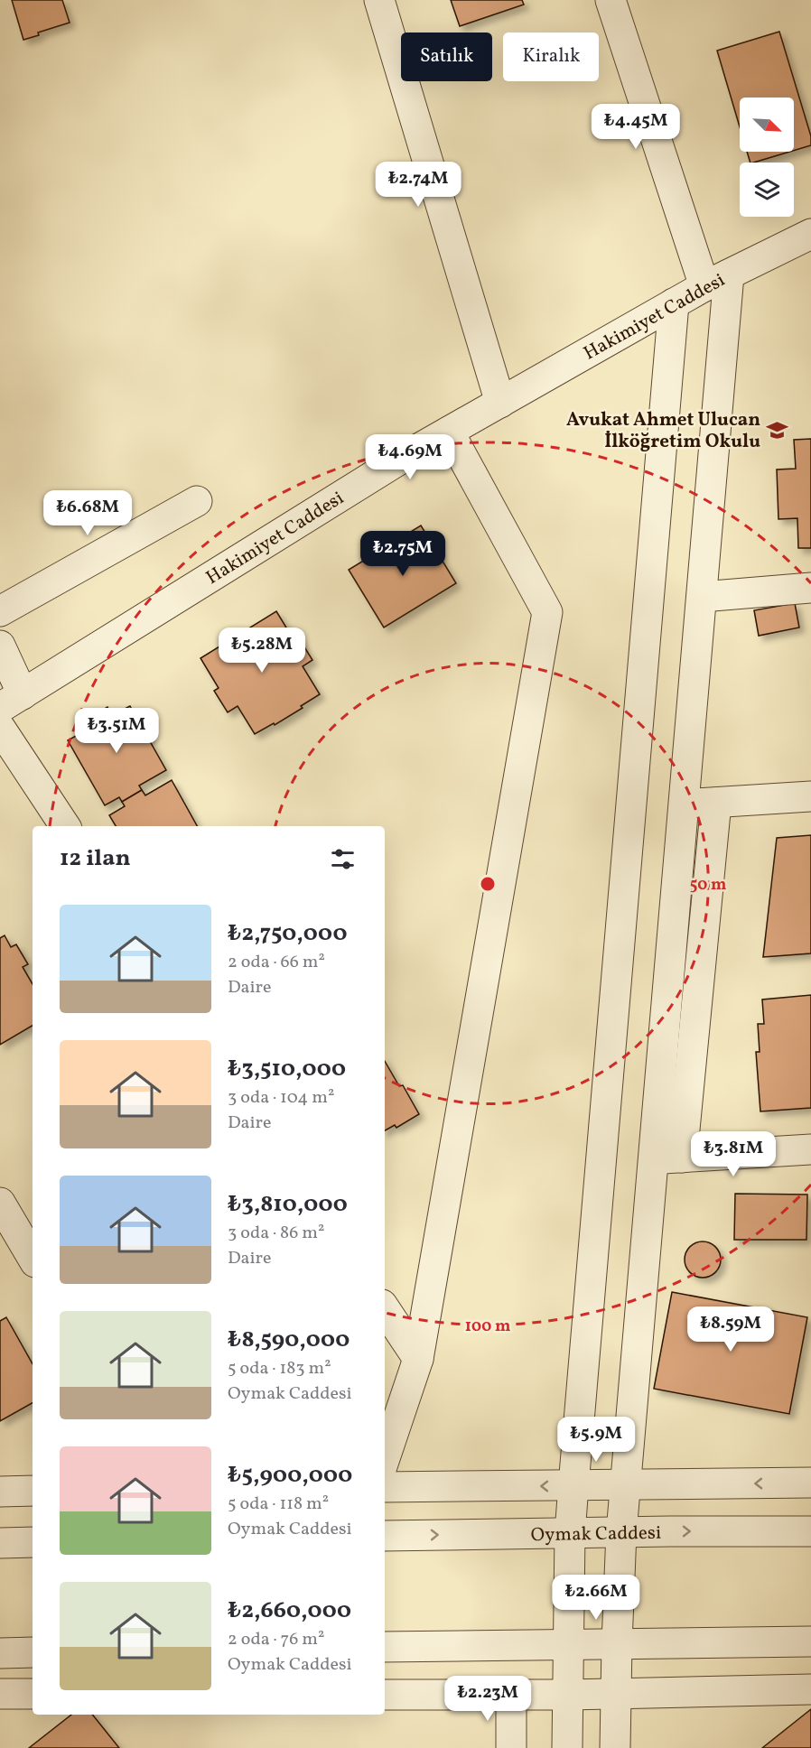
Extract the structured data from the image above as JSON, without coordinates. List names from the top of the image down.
{
  "streets": {
    "street": ["Hakimiyet Caddesi", "Oymak Caddesi"]
  },
  "places": {
    "school or university": ["Avukat Ahmet Ulucan İlköğretim Okulu"]
  },
  "north": "bottom right",
  "page": {
    "chip": ["Satılık", "Kiralık"],
    "price": [
      "₺4.45M",
      "₺2.74M",
      "₺4.69M",
      "₺6.68M",
      "₺2.75M",
      "₺5.28M",
      "₺3.51M",
      "₺3.81M",
      "₺8.59M",
      "₺5.9M",
      "₺2.66M",
      "₺2.23M"
    ],
    "heading": "12 ilan",
    "list": [
      {
        "name": "₺2,750,000",
        "note": "2 oda · 66 m² · Daire"
      },
      {
        "name": "₺3,510,000",
        "note": "3 oda · 104 m² · Daire"
      },
      {
        "name": "₺3,810,000",
        "note": "3 oda · 86 m² · Daire"
      },
      {
        "name": "₺8,590,000",
        "note": "5 oda · 183 m² · Oymak Caddesi"
      },
      {
        "name": "₺5,900,000",
        "note": "5 oda · 118 m² · Oymak Caddesi"
      },
      {
        "name": "₺2,660,000",
        "note": "2 oda · 76 m² · Oymak Caddesi"
      }
    ]
  },
  "rings": ["50 m", "100 m"]
}
